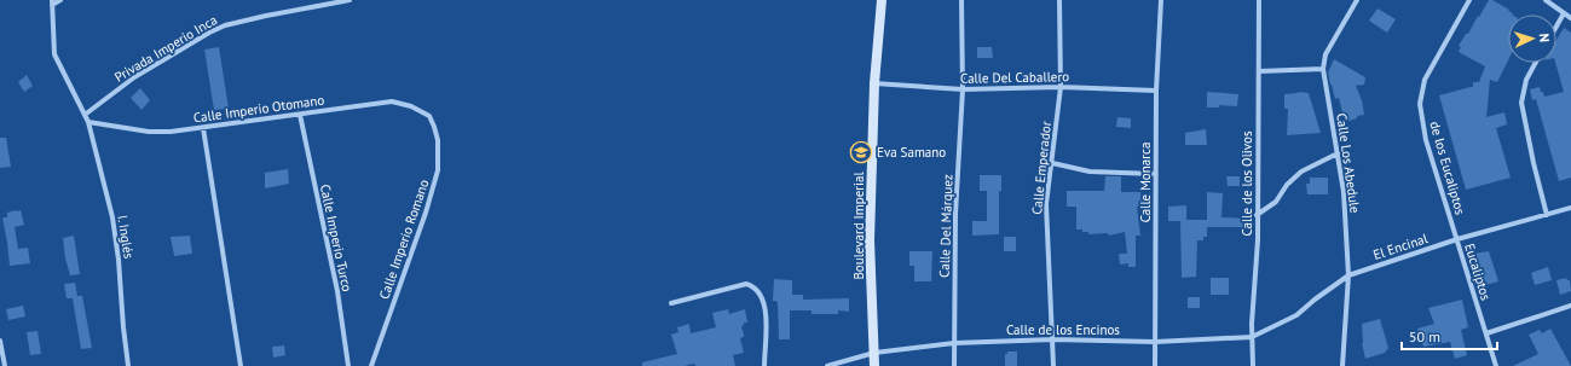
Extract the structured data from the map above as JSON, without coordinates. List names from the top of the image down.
{
  "streets": {
    "street": [
      "Privada Imperio Inca",
      "Calle Del Caballero",
      "Calle Imperio Otomano",
      "Calle Los Abedule",
      "Calle Emperador",
      "de los Eucaliptos",
      "Calle Monarca",
      "Calle de los Olivos",
      "Boulevard Imperial",
      "Calle Del Márquez",
      "I. Inglés",
      "Calle Imperio Turco",
      "Calle Imperio Romano",
      "El Encinal",
      "Eucaliptos",
      "Calle de los Encinos"
    ]
  },
  "crossings": [
    ["Privada Imperio Inca", "I. Inglés"],
    ["Calle Del Caballero", "Calle Emperador"],
    ["Calle Del Caballero", "Calle Monarca"],
    ["Calle Del Caballero", "Boulevard Imperial"],
    ["Calle Del Caballero", "Calle Del Márquez"],
    ["Calle Imperio Otomano", "I. Inglés"],
    ["Calle Imperio Otomano", "Calle Imperio Turco"],
    ["Calle Imperio Otomano", "Calle Imperio Romano"],
    ["Calle Los Abedule", "El Encinal"],
    ["Calle Emperador", "Calle de los Encinos"],
    ["de los Eucaliptos", "El Encinal"],
    ["de los Eucaliptos", "Eucaliptos"],
    ["Calle Monarca", "Calle de los Encinos"],
    ["Calle de los Olivos", "El Encinal"],
    ["Calle de los Olivos", "Calle de los Encinos"],
    ["Boulevard Imperial", "Calle de los Encinos"],
    ["Calle Del Márquez", "Calle de los Encinos"],
    ["El Encinal", "Eucaliptos"],
    ["El Encinal", "Calle de los Encinos"]
  ],
  "places": {
    "school or university": ["Eva Samano"]
  },
  "scale_bar": "50 m",
  "north": "right"
}
